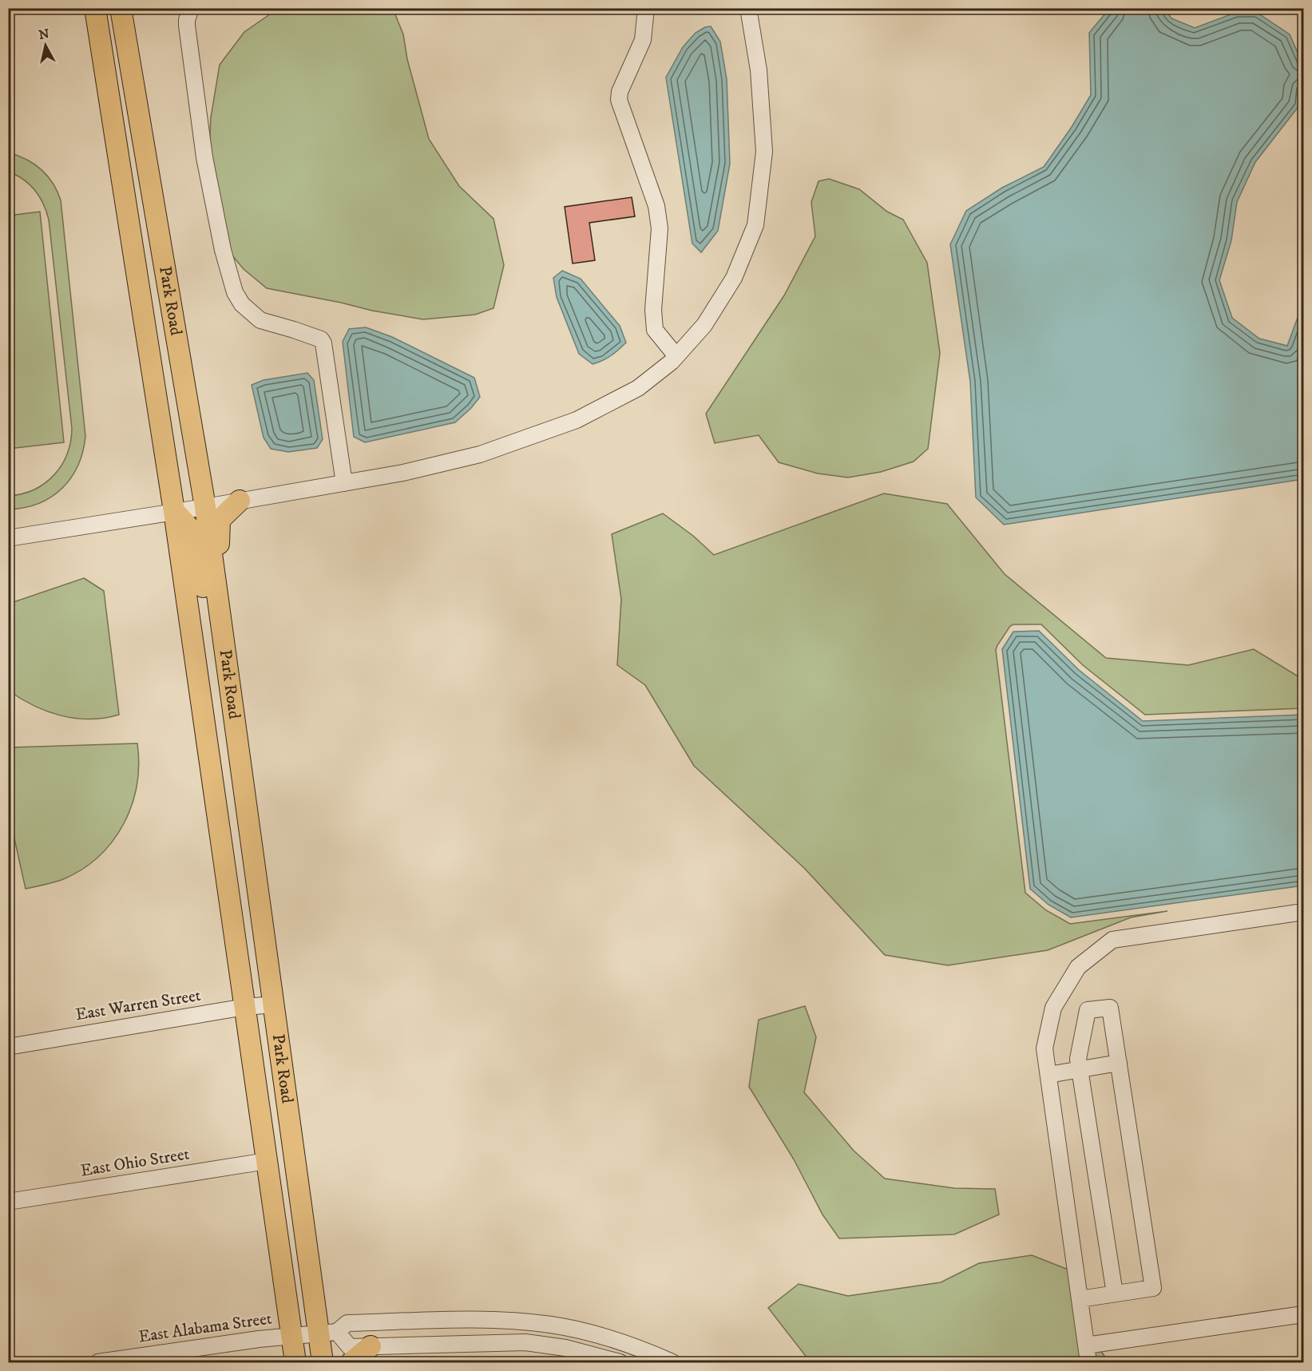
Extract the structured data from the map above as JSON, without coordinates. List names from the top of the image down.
{
  "streets": {
    "main road": ["Park Road"],
    "street": ["East Warren Street", "East Ohio Street", "East Alabama Street"]
  },
  "crossings": [
    ["Park Road", "East Warren Street"],
    ["Park Road", "East Ohio Street"],
    ["Park Road", "East Alabama Street"]
  ],
  "north": "top"
}
